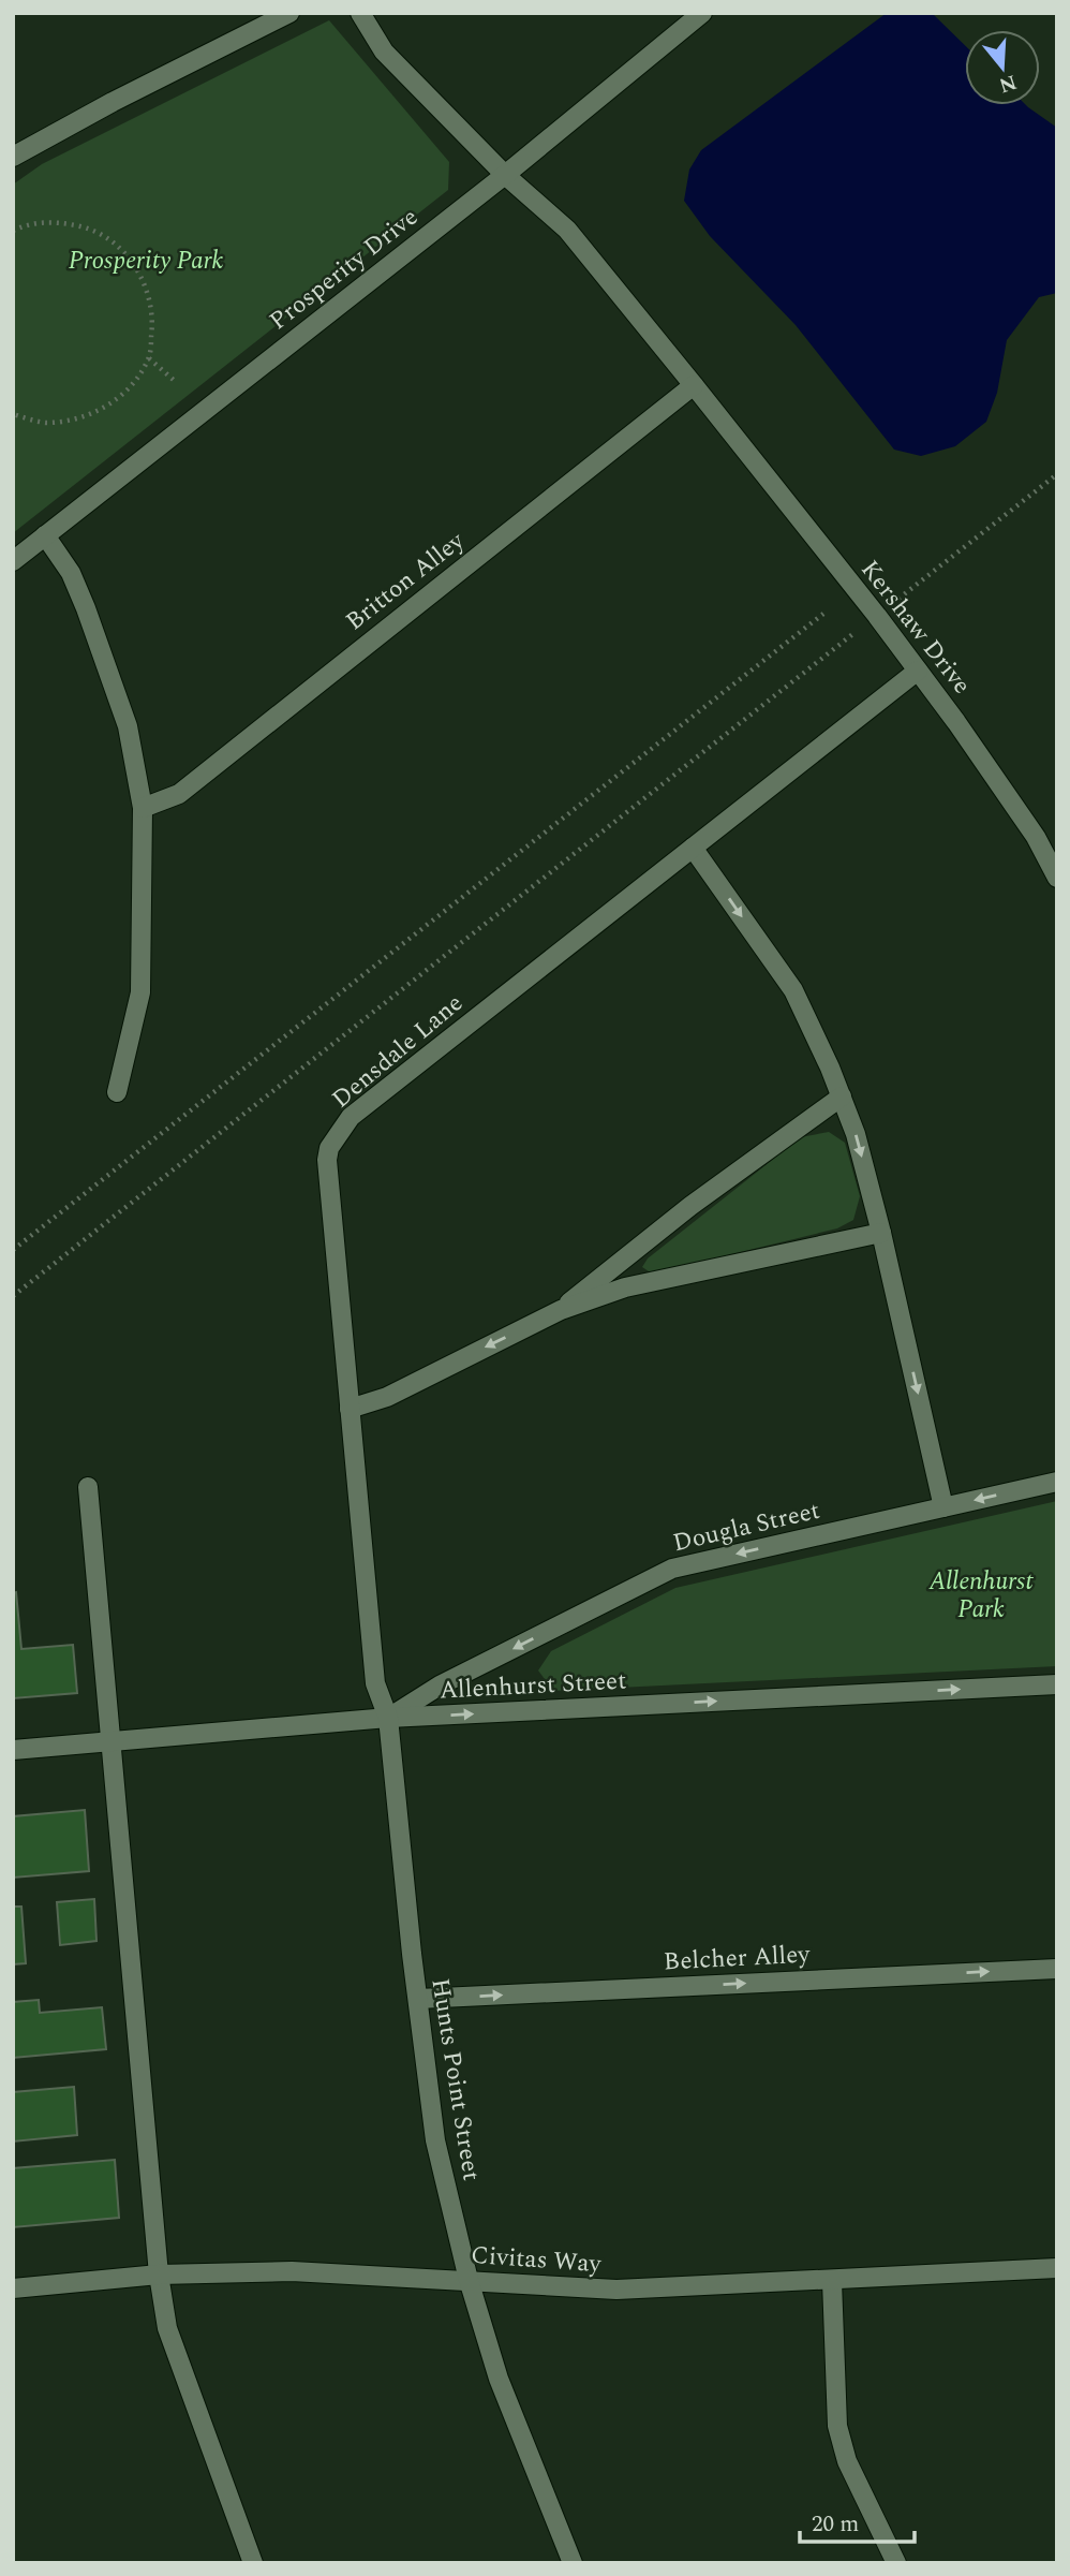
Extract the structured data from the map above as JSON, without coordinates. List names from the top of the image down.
{
  "streets": {
    "street": [
      "Prosperity Drive",
      "Britton Alley",
      "Kershaw Drive",
      "Densdale Lane",
      "Dougla Street",
      "Allenhurst Street",
      "Belcher Alley",
      "Hunts Point Street",
      "Civitas Way"
    ]
  },
  "crossings": [
    ["Prosperity Drive", "Kershaw Drive"],
    ["Britton Alley", "Kershaw Drive"],
    ["Kershaw Drive", "Densdale Lane"],
    ["Densdale Lane", "Dougla Street"],
    ["Densdale Lane", "Allenhurst Street"],
    ["Densdale Lane", "Hunts Point Street"],
    ["Dougla Street", "Allenhurst Street"],
    ["Dougla Street", "Hunts Point Street"],
    ["Allenhurst Street", "Hunts Point Street"],
    ["Belcher Alley", "Hunts Point Street"],
    ["Hunts Point Street", "Civitas Way"]
  ],
  "one_way": ["Dougla Street", "Allenhurst Street", "Belcher Alley"],
  "parks": ["Prosperity Park", "Allenhurst Park"],
  "scale_bar": "20 m",
  "north": "bottom"
}
